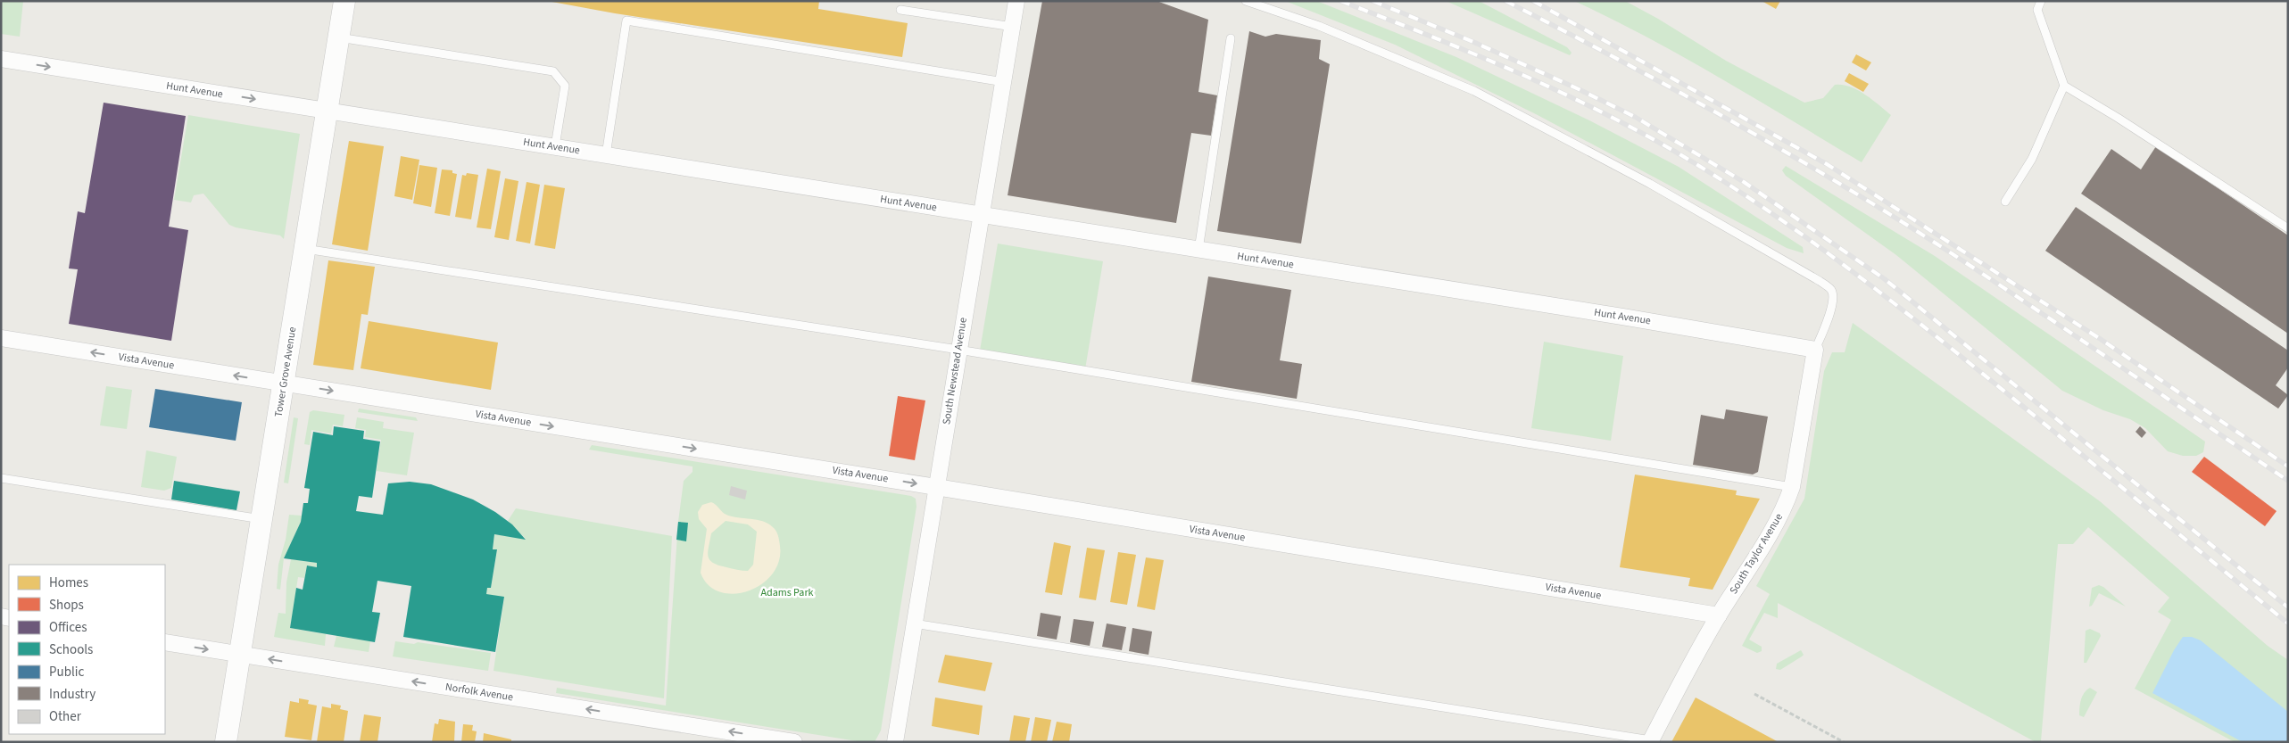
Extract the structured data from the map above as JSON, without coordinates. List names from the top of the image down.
{
  "streets": {
    "street": [
      "Hunt Avenue",
      "Vista Avenue",
      "South Newstead Avenue",
      "Tower Grove Avenue",
      "South Taylor Avenue",
      "Norfolk Avenue"
    ]
  },
  "crossings": [
    ["Hunt Avenue", "South Newstead Avenue"],
    ["Hunt Avenue", "Tower Grove Avenue"],
    ["Hunt Avenue", "South Taylor Avenue"],
    ["Vista Avenue", "South Newstead Avenue"],
    ["Vista Avenue", "Tower Grove Avenue"],
    ["Vista Avenue", "South Taylor Avenue"],
    ["Tower Grove Avenue", "Norfolk Avenue"]
  ],
  "parks": ["Adams Park"],
  "legend": [
    "Homes",
    "Shops",
    "Offices",
    "Schools",
    "Public",
    "Industry",
    "Other"
  ]
}
